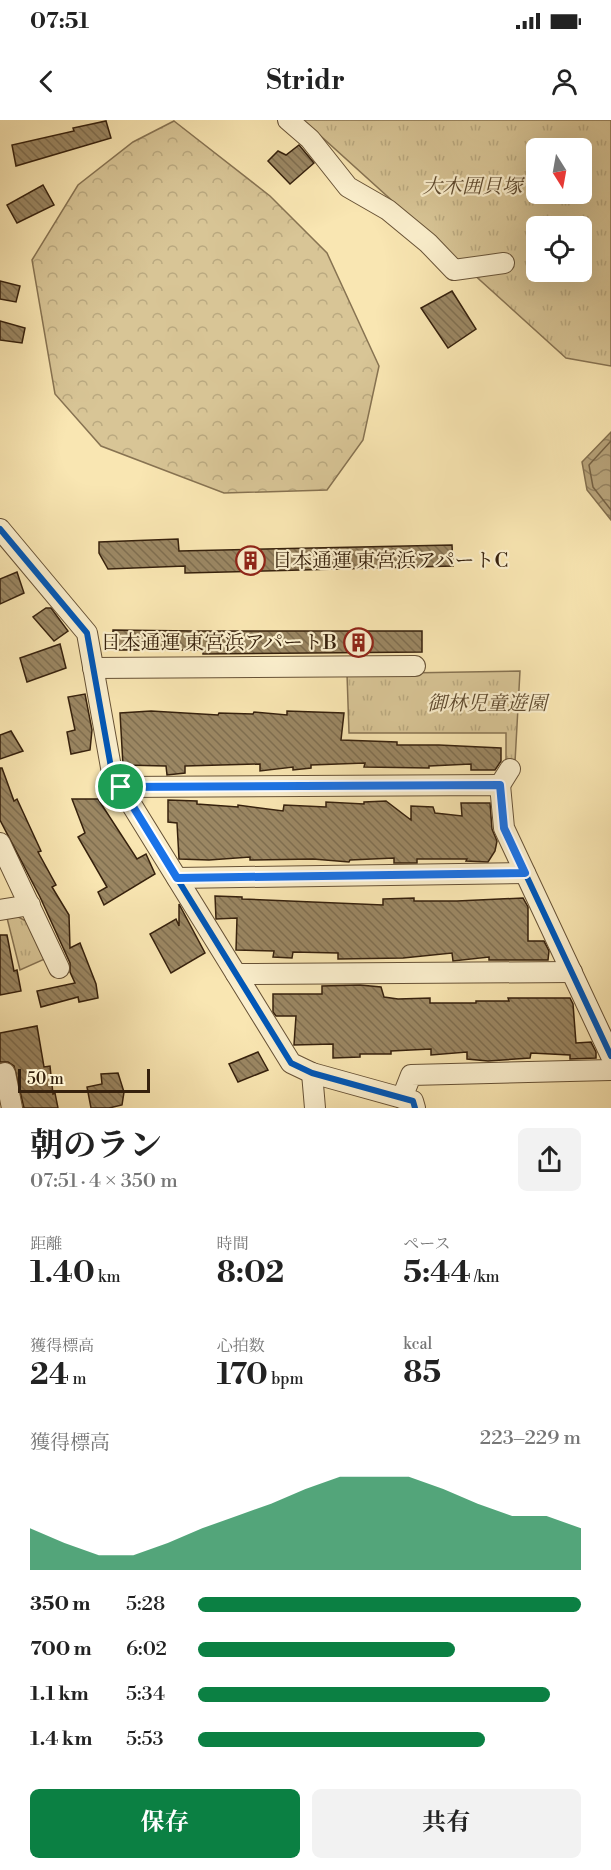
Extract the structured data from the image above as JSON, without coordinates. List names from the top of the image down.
{
  "parks": ["大木囲貝塚", "御林児童遊園"],
  "places": {
    "building": ["日本通運 東宮浜アパートC", "日本通運 東宮浜アパートB"]
  },
  "scale_bar": "50 m",
  "north": "bottom",
  "page": {
    "status": "07:51",
    "header": "Stridr",
    "scale": "50 m",
    "heading": ["朝のラン", "07:51 · 4 × 350 m"],
    "stats": [
      ["距離", "1.40 km"],
      ["時間", "8:02"],
      ["ペース", "5:44 /km"],
      ["獲得標高", "24 m"],
      ["心拍数", "170 bpm"],
      ["kcal", "85"]
    ],
    "chart": ["獲得標高", "223–229 m"],
    "list": [
      {
        "name": "350 m",
        "note": "5:28"
      },
      {
        "name": "700 m",
        "note": "6:02"
      },
      {
        "name": "1.1 km",
        "note": "5:34"
      },
      {
        "name": "1.4 km",
        "note": "5:53"
      }
    ],
    "buttons": ["保存", "共有"]
  }
}
